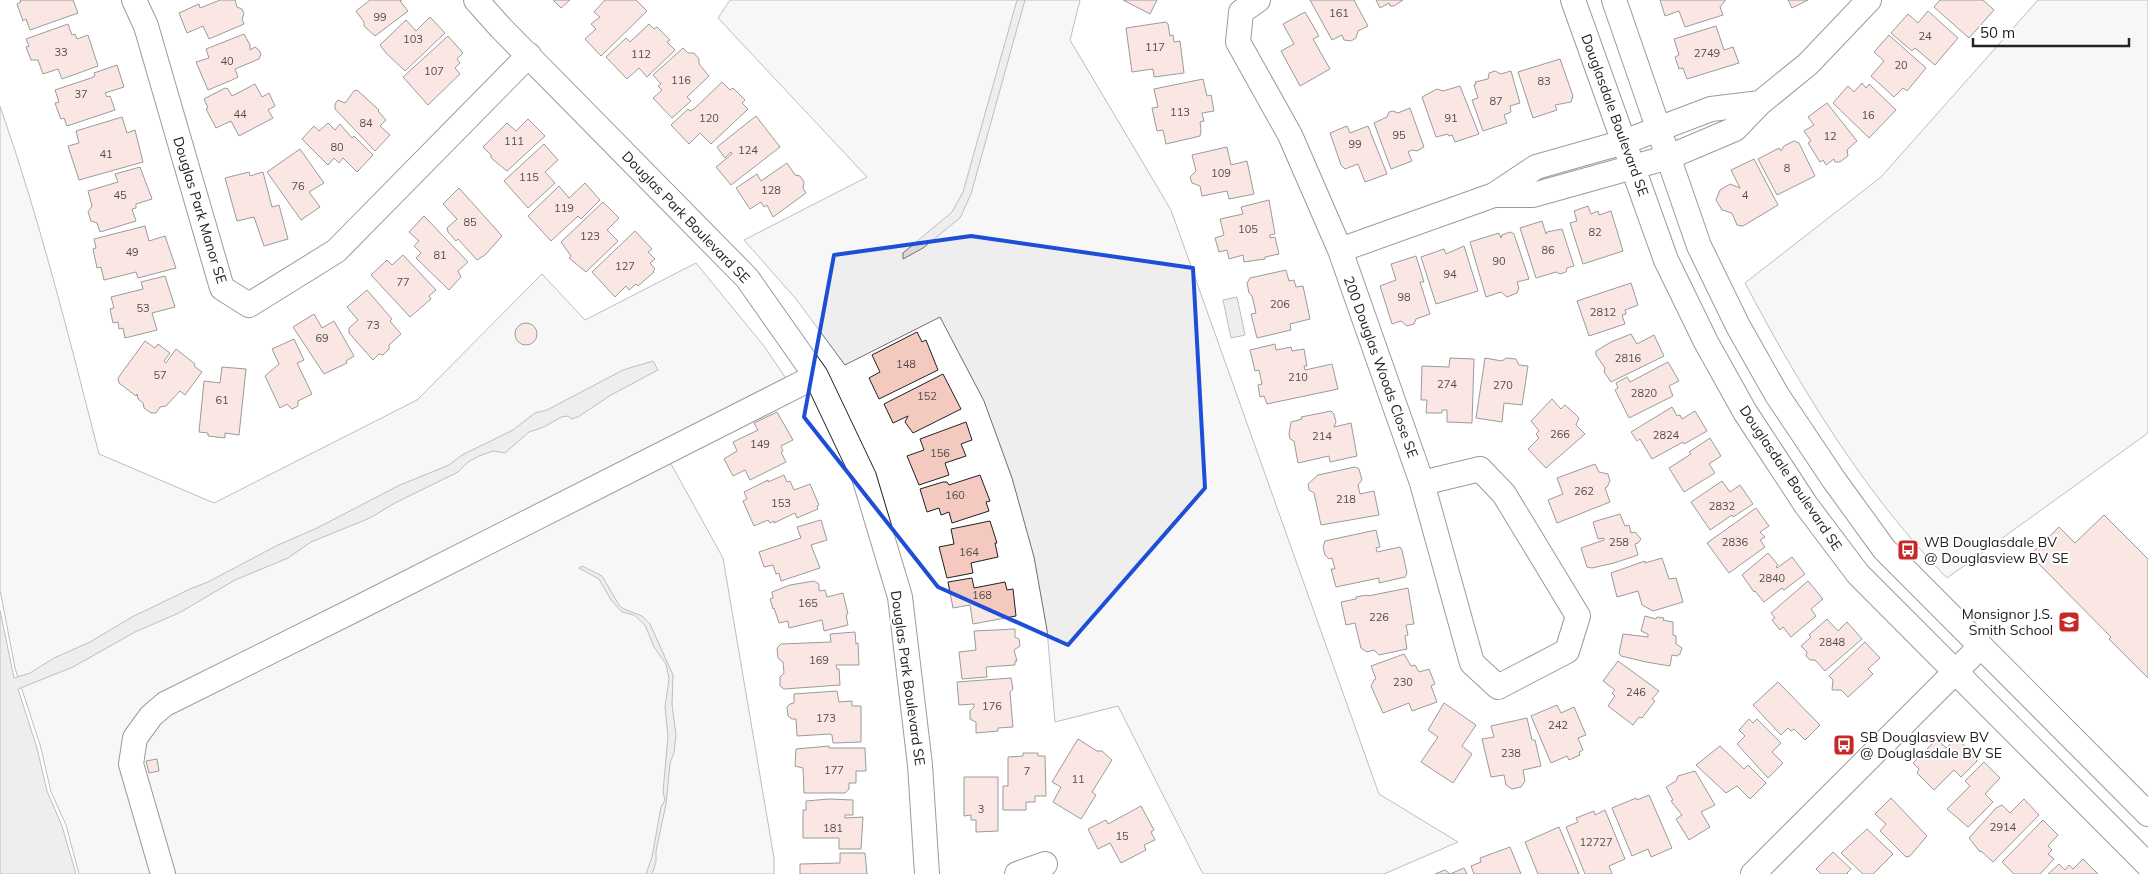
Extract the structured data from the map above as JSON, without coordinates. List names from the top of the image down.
{
  "streets": {
    "street": [
      "Douglasdale Boulevard SE",
      "Douglas Park Manor SE",
      "Douglas Park Boulevard SE",
      "200 Douglas Woods Close SE"
    ]
  },
  "crossings": [
    ["Douglas Park Manor SE", "Douglas Park Boulevard SE"]
  ],
  "places": {
    "bus stop": ["WB Douglasdale BV @ Douglasview BV SE", "SB Douglasview BV @ Douglasdale BV SE"],
    "school or university": ["Monsignor J.S. Smith School"]
  },
  "house_numbers": [
    "161",
    "99",
    "24",
    "103",
    "117",
    "33",
    "2749",
    "112",
    "40",
    "20",
    "107",
    "116",
    "83",
    "37",
    "87",
    "113",
    "44",
    "16",
    "120",
    "91",
    "84",
    "95",
    "12",
    "111",
    "99",
    "80",
    "124",
    "41",
    "8",
    "109",
    "115",
    "76",
    "128",
    "45",
    "4",
    "119",
    "85",
    "105",
    "82",
    "123",
    "86",
    "49",
    "81",
    "90",
    "127",
    "94",
    "77",
    "98",
    "206",
    "53",
    "2812",
    "73",
    "69",
    "2816",
    "148",
    "57",
    "210",
    "274",
    "270",
    "2820",
    "152",
    "61",
    "266",
    "2824",
    "214",
    "149",
    "156",
    "262",
    "160",
    "218",
    "153",
    "2832",
    "258",
    "2836",
    "164",
    "2840",
    "168",
    "165",
    "226",
    "2848",
    "169",
    "230",
    "246",
    "176",
    "173",
    "242",
    "238",
    "177",
    "7",
    "11",
    "3",
    "2914",
    "181",
    "15",
    "12727"
  ],
  "scale_bar": "50 m"
}
